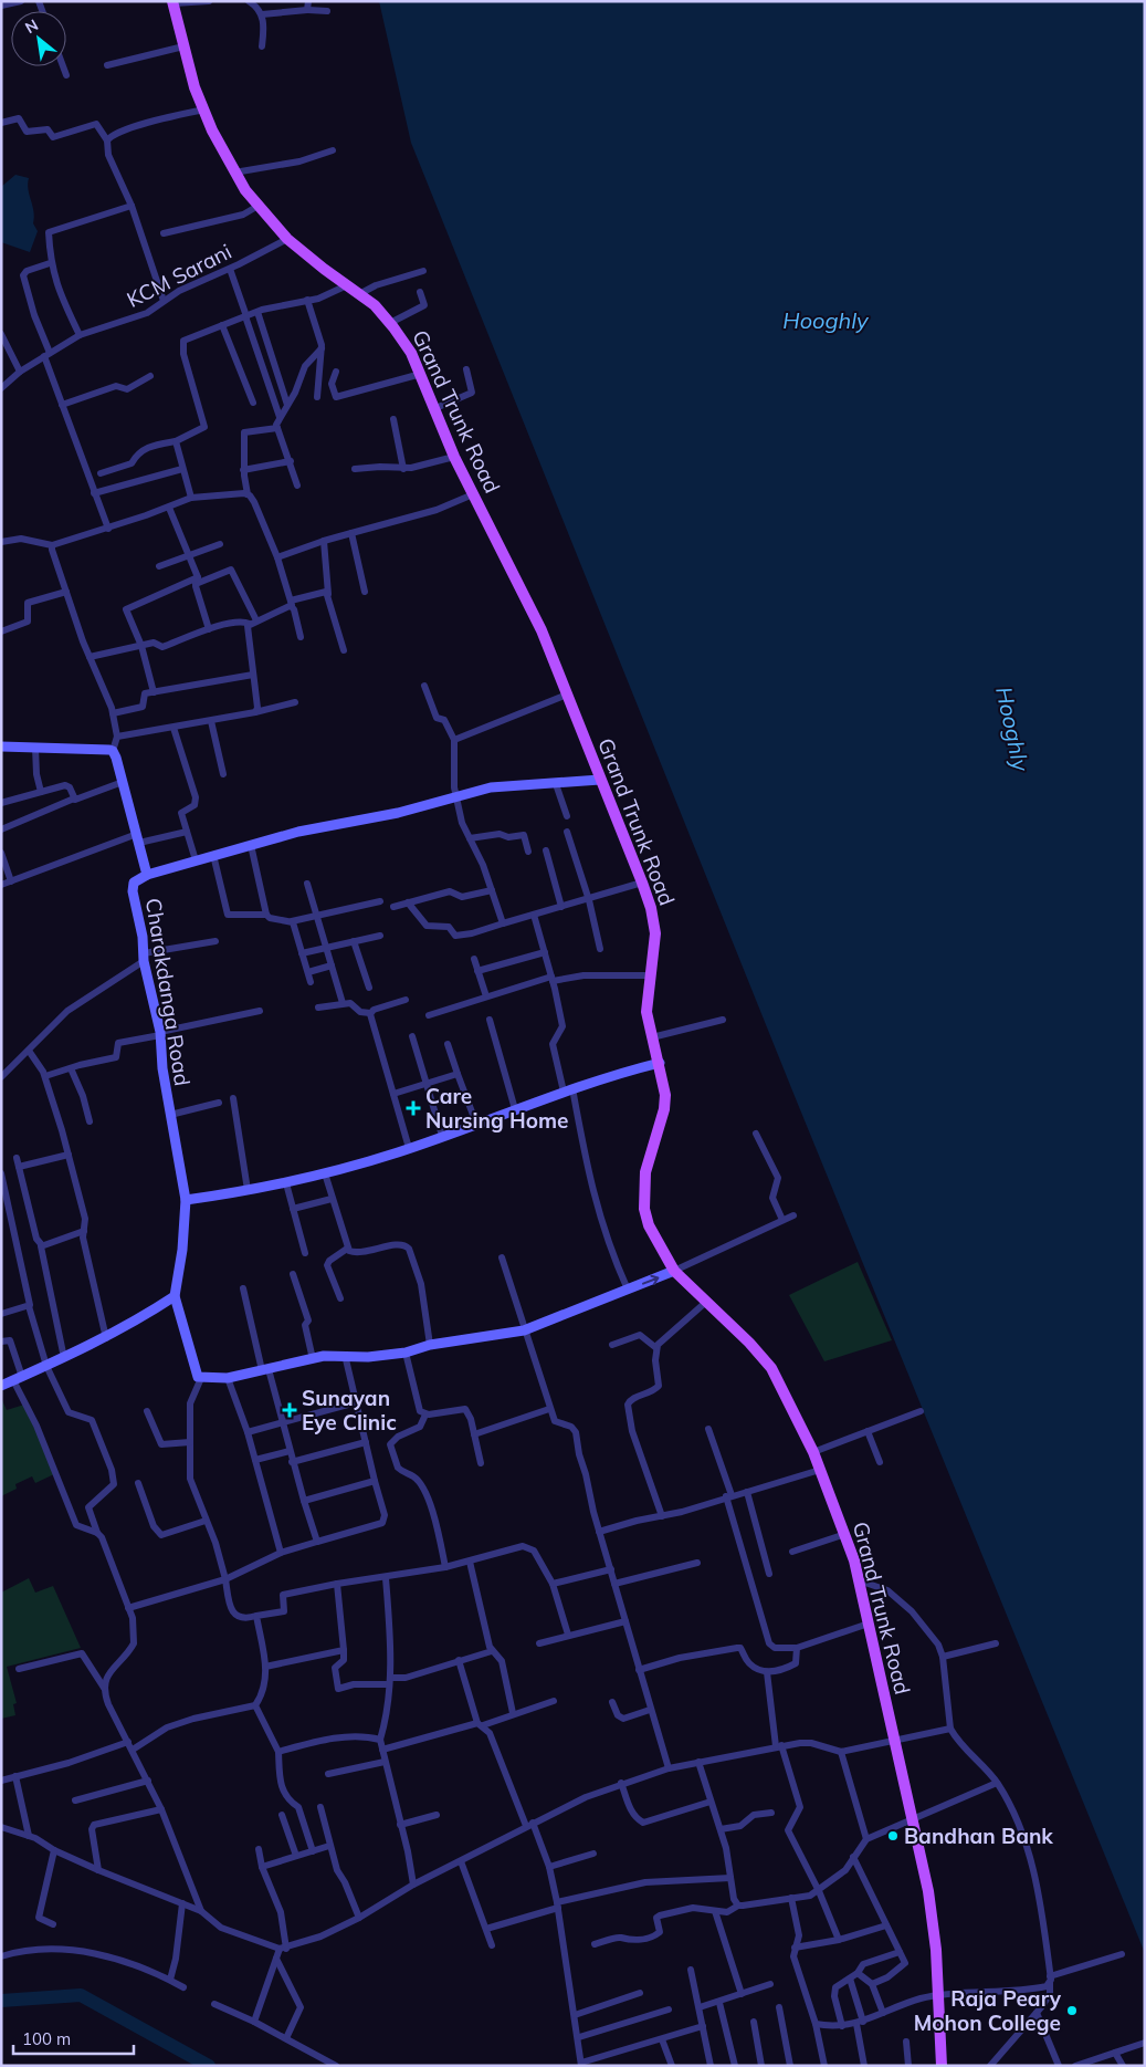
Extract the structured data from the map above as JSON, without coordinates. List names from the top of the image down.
{
  "streets": {
    "main road": ["Grand Trunk Road"],
    "street": ["KCM Sarani", "Charakdanga Road"]
  },
  "crossings": [
    ["KCM Sarani", "Grand Trunk Road"]
  ],
  "water": ["Hooghly"],
  "places": {
    "health": ["Care Nursing Home", "Sunayan Eye Clinic"],
    "other": ["Bandhan Bank", "Raja Peary Mohon College"]
  },
  "scale_bar": "100 m",
  "north": "top left"
}
